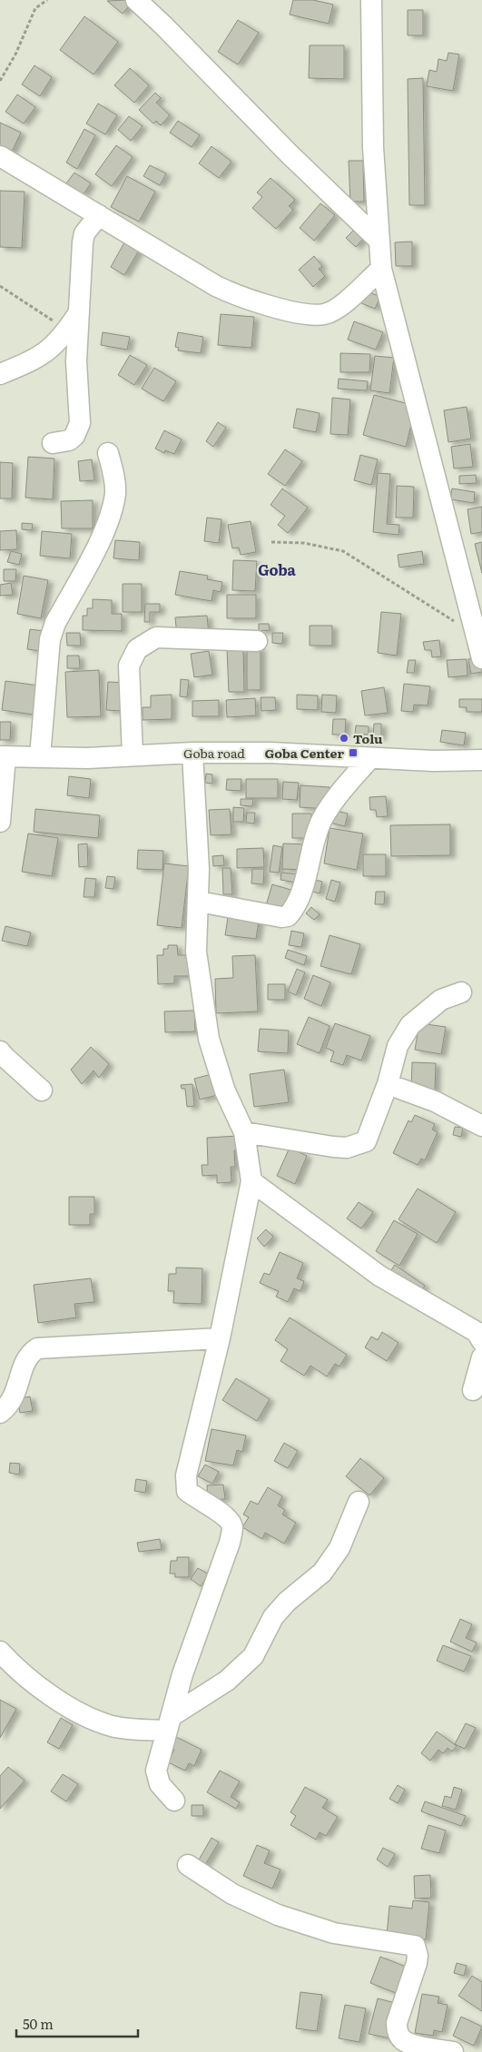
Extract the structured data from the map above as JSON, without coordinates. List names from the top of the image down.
{
  "streets": {
    "street": ["Goba road"]
  },
  "districts": ["Goba"],
  "places": {
    "other": ["Tolu"],
    "transit": ["Goba Center"]
  },
  "scale_bar": "50 m"
}
